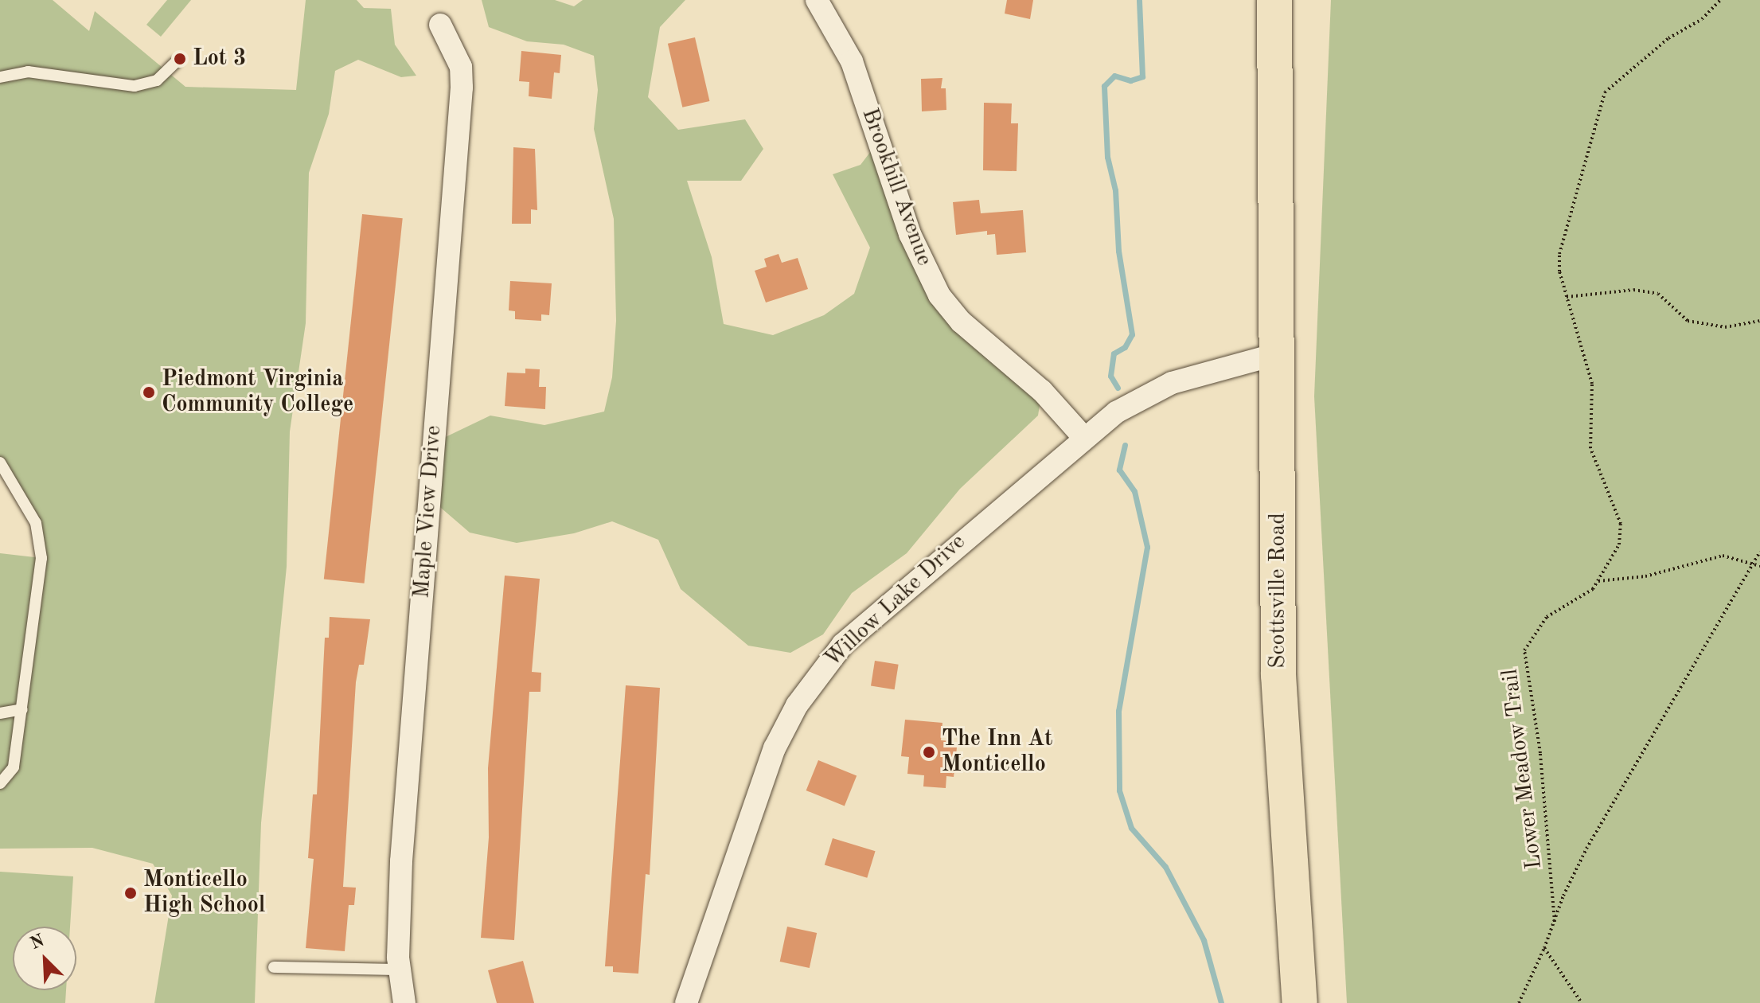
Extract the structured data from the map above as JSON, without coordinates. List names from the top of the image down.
{
  "streets": {
    "highway": ["Scottsville Road"],
    "street": ["Brookhill Avenue", "Maple View Drive", "Willow Lake Drive"],
    "path": ["Lower Meadow Trail"]
  },
  "crossings": [
    ["Brookhill Avenue", "Willow Lake Drive"],
    ["Scottsville Road", "Willow Lake Drive"]
  ],
  "places": [
    "Lot 3",
    "Piedmont Virginia Community College",
    "The Inn At Monticello",
    "Monticello High School"
  ],
  "north": "top left"
}
